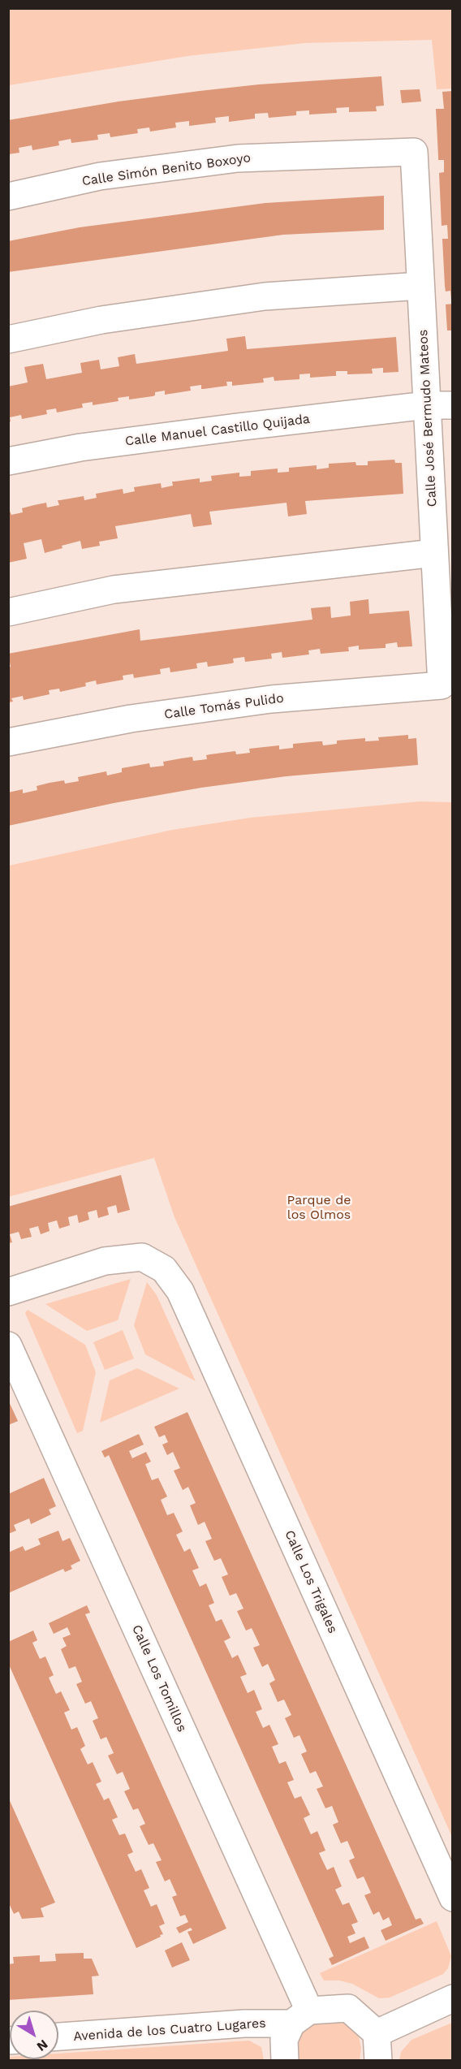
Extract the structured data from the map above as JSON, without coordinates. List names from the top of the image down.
{
  "streets": {
    "street": [
      "Calle Simón Benito Boxoyo",
      "Calle José Bermudo Mateos",
      "Calle Manuel Castillo Quijada",
      "Calle Tomás Pulido",
      "Calle Los Trigales",
      "Calle Los Tomillos",
      "Avenida de los Cuatro Lugares"
    ]
  },
  "crossings": [
    ["Calle Simón Benito Boxoyo", "Calle José Bermudo Mateos"],
    ["Calle José Bermudo Mateos", "Calle Manuel Castillo Quijada"],
    ["Calle José Bermudo Mateos", "Calle Tomás Pulido"],
    ["Calle Los Tomillos", "Avenida de los Cuatro Lugares"]
  ],
  "parks": ["Parque de los Olmos"],
  "north": "bottom right"
}
